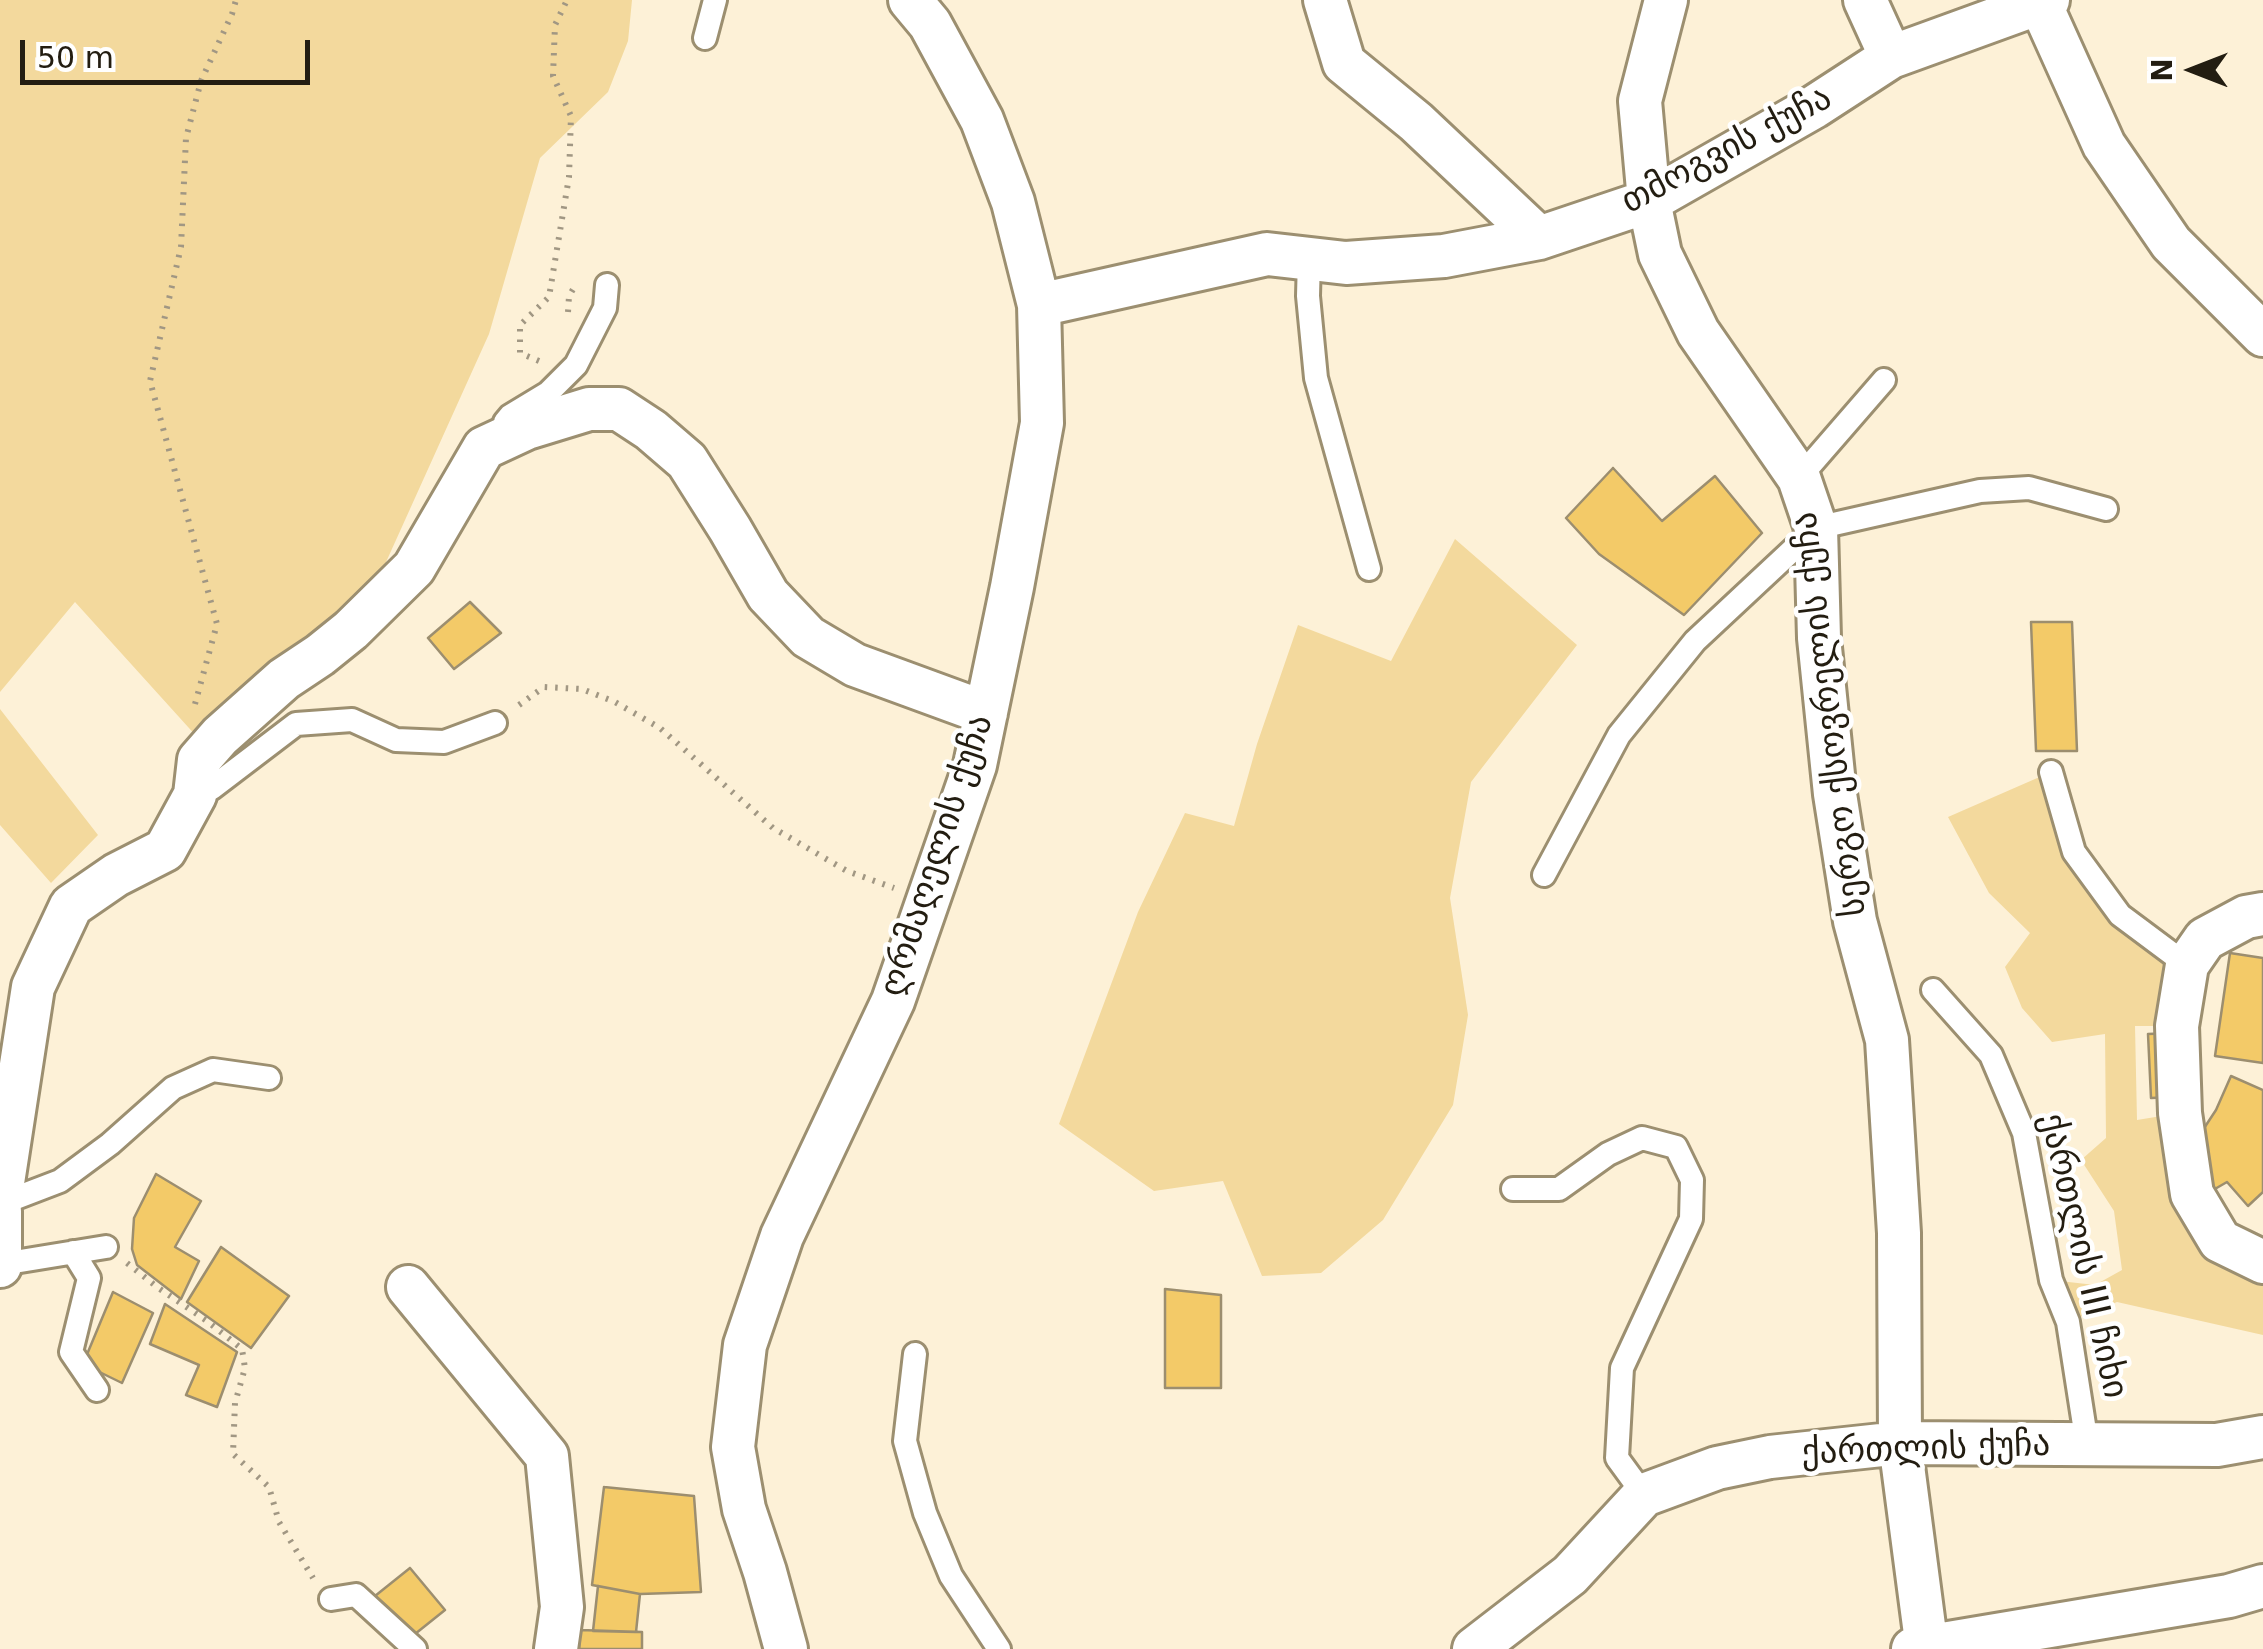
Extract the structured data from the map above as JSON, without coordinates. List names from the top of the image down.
{
  "streets": {
    "street": [
      "თმოგვის ქუჩა",
      "სერგო ქსოვრელის ქუჩა",
      "ღრმაღელის ქუჩა",
      "ქართლის ქუჩა"
    ],
    "lane": ["ქართლის III ჩიხი"]
  },
  "crossings": [
    ["თმოგვის ქუჩა", "სერგო ქსოვრელის ქუჩა"],
    ["თმოგვის ქუჩა", "ღრმაღელის ქუჩა"],
    ["სერგო ქსოვრელის ქუჩა", "ქართლის ქუჩა"],
    ["ქართლის III ჩიხი", "ქართლის ქუჩა"]
  ],
  "scale_bar": "50 m",
  "north": "left"
}
